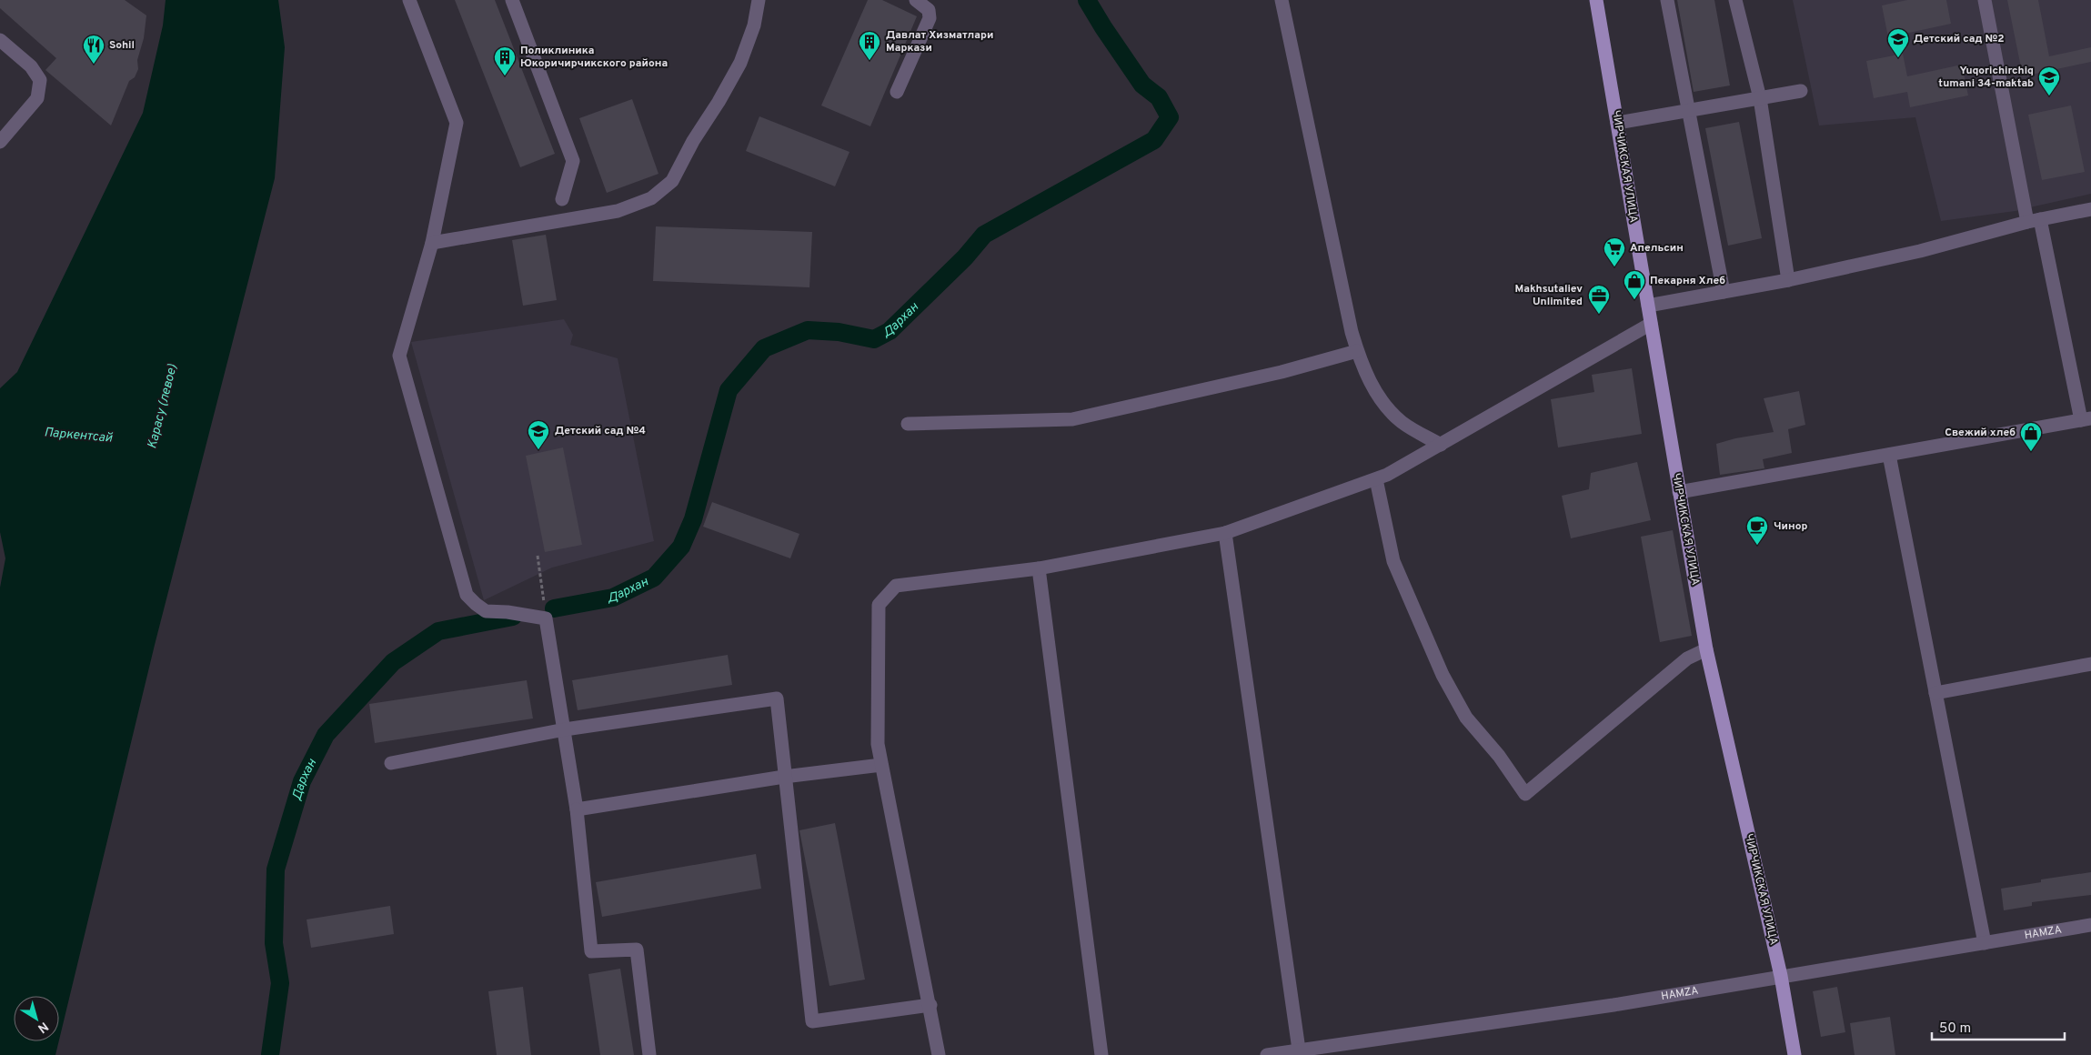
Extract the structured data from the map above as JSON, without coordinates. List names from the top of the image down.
{
  "streets": {
    "main road": ["ЧИРЧИКСКАЯ УЛИЦА"],
    "street": ["HAMZA"]
  },
  "crossings": [
    ["ЧИРЧИКСКАЯ УЛИЦА", "HAMZA"]
  ],
  "water": ["Дархан", "Карасу (левое)", "Паркентсай"],
  "places": {
    "school or university": ["Детский сад №2", "Yuqorichirchiq tumani 34-maktab", "Детский сад №4"],
    "building": ["Давлат Хизматлари Маркази", "Поликлиника Юкоричирчикского района"],
    "restaurant": ["Sohil"],
    "supermarket": ["Апельсин"],
    "shop": ["Пекарня Хлеб", "Свежий хлеб"],
    "office": ["Makhsutaliev Unlimited"],
    "cafe": ["Чинор"]
  },
  "scale_bar": "50 m",
  "north": "bottom right"
}
